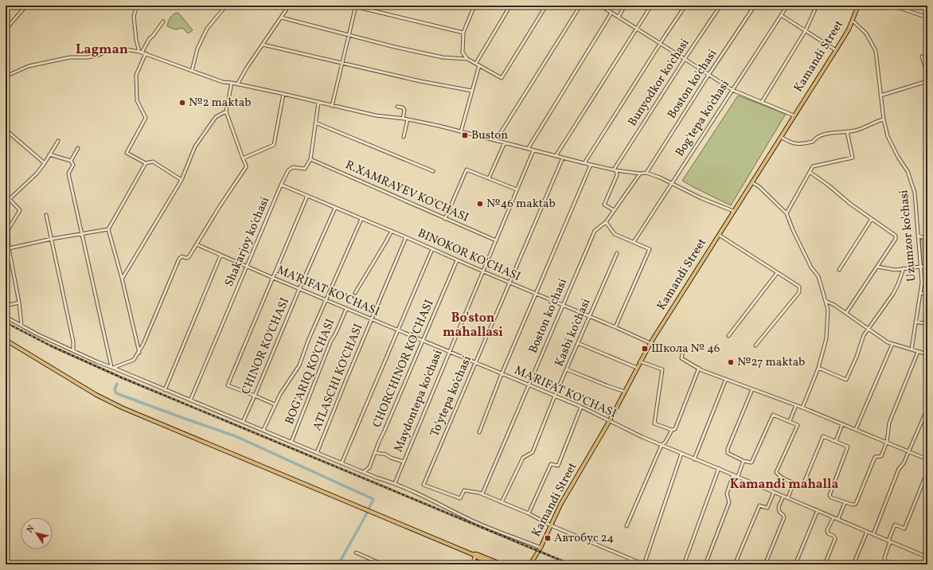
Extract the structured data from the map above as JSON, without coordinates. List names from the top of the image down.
{
  "streets": {
    "main road": ["Kamandi Street"],
    "street": [
      "Bunyodkor ko'chasi",
      "Boston ko'chasi",
      "Bog'tepa ko'chasi",
      "R.XAMRAYEV KO'CHASI",
      "Uzumzor ko'chasi",
      "Shakarjoy ko'chasi",
      "BINOKOR KO'CHASI",
      "MA'RIFAT KO'CHASI",
      "Kasbi ko'chasi",
      "CHINOR KO'CHASI",
      "CHORCHINOR KO'CHASI",
      "BOG'ARIQ KO'CHASI",
      "ATLASCHI KO'CHASI",
      "To'ytepa ko'chasi",
      "Maydontepa ko'chasi"
    ]
  },
  "crossings": [
    ["Kamandi Street", "Uzumzor ko'chasi"],
    ["Kamandi Street", "BINOKOR KO'CHASI"],
    ["Kamandi Street", "MA'RIFAT KO'CHASI"],
    ["Bunyodkor ko'chasi", "Boston ko'chasi"],
    ["Boston ko'chasi", "BINOKOR KO'CHASI"],
    ["Boston ko'chasi", "MA'RIFAT KO'CHASI"],
    ["Boston ko'chasi", "To'ytepa ko'chasi"],
    ["R.XAMRAYEV KO'CHASI", "Shakarjoy ko'chasi"],
    ["R.XAMRAYEV KO'CHASI", "Maydontepa ko'chasi"],
    ["Shakarjoy ko'chasi", "BINOKOR KO'CHASI"],
    ["Shakarjoy ko'chasi", "MA'RIFAT KO'CHASI"],
    ["BINOKOR KO'CHASI", "Kasbi ko'chasi"],
    ["BINOKOR KO'CHASI", "CHINOR KO'CHASI"],
    ["BINOKOR KO'CHASI", "CHORCHINOR KO'CHASI"],
    ["BINOKOR KO'CHASI", "ATLASCHI KO'CHASI"],
    ["BINOKOR KO'CHASI", "To'ytepa ko'chasi"],
    ["BINOKOR KO'CHASI", "Maydontepa ko'chasi"],
    ["MA'RIFAT KO'CHASI", "Kasbi ko'chasi"],
    ["MA'RIFAT KO'CHASI", "CHINOR KO'CHASI"],
    ["MA'RIFAT KO'CHASI", "CHORCHINOR KO'CHASI"],
    ["MA'RIFAT KO'CHASI", "BOG'ARIQ KO'CHASI"],
    ["MA'RIFAT KO'CHASI", "ATLASCHI KO'CHASI"],
    ["MA'RIFAT KO'CHASI", "To'ytepa ko'chasi"],
    ["MA'RIFAT KO'CHASI", "Maydontepa ko'chasi"]
  ],
  "districts": ["Lagman", "Bo'ston mahallasi", "Kamandi mahalla"],
  "places": {
    "other": ["№2 maktab", "№46 maktab", "№27 maktab"],
    "transit": ["Buston", "Школа № 46", "Автобус 24"]
  },
  "north": "top left"
}
